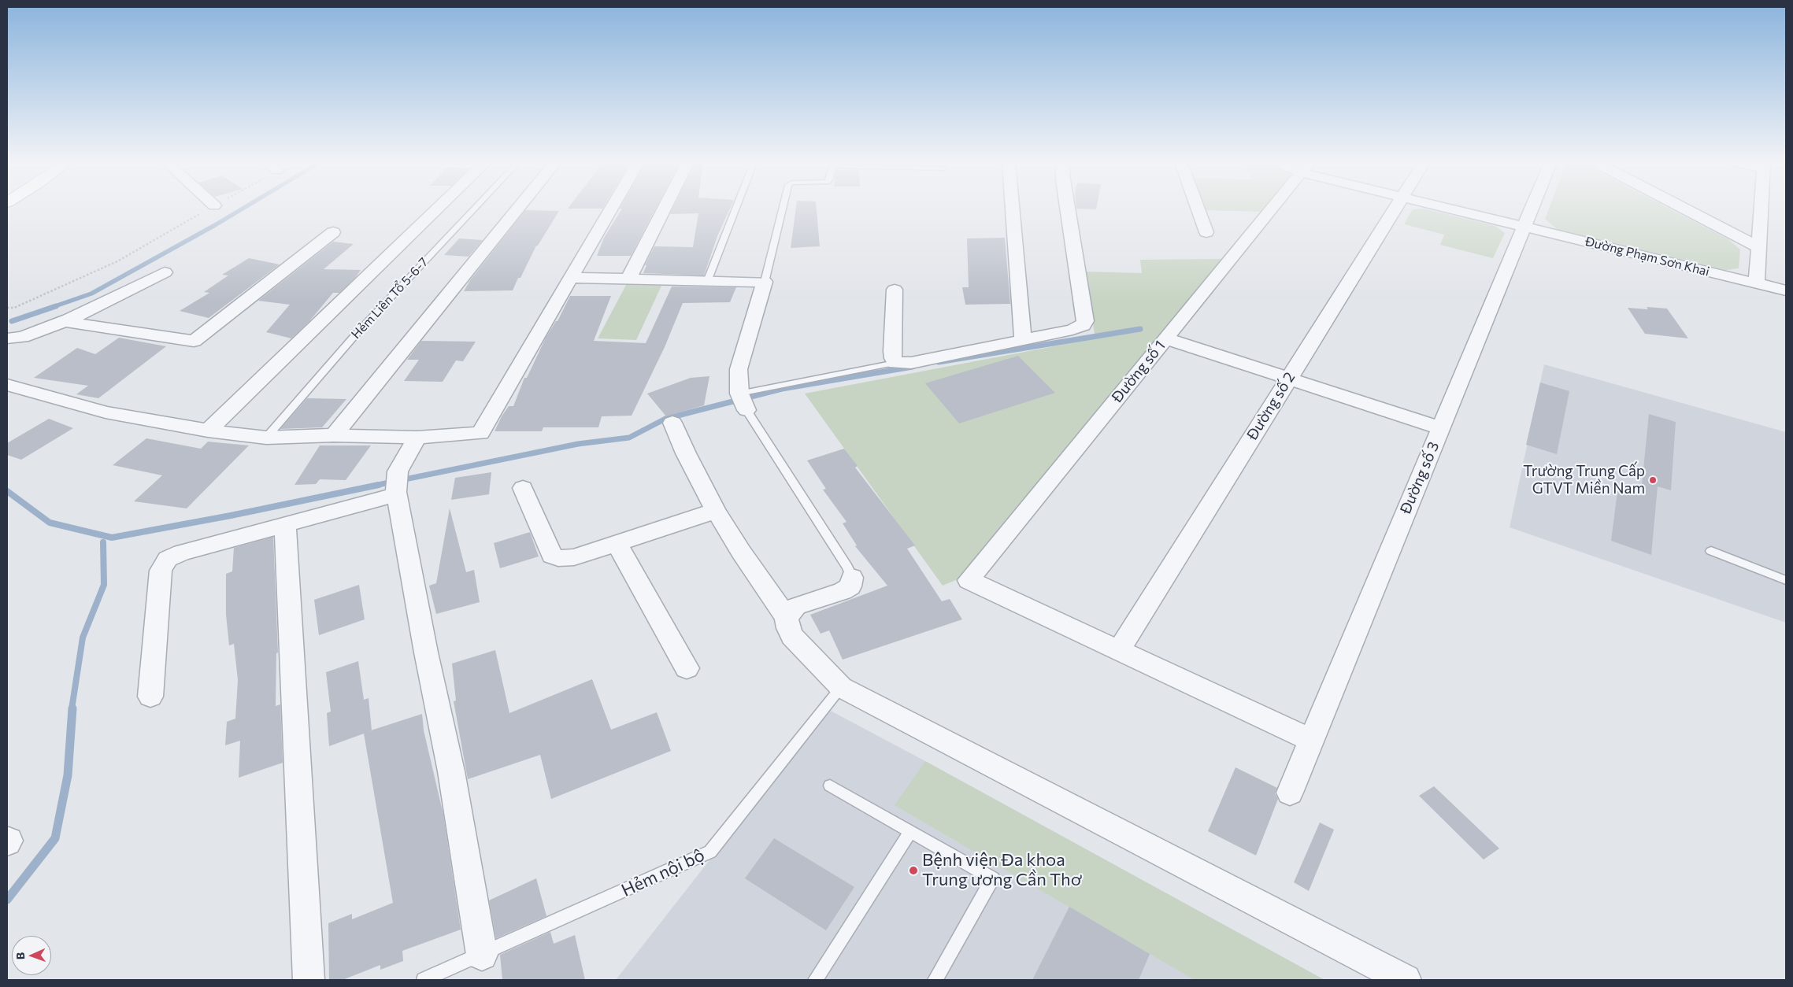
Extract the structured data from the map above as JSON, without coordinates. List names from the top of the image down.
{
  "streets": {
    "street": [
      "Đường Phạm Sơn Khai",
      "Đường số 1",
      "Đường số 2",
      "Đường số 3"
    ],
    "lane": ["Hẻm Liên Tổ 5-6-7", "Hẻm nội bộ"]
  },
  "crossings": [
    ["Đường Phạm Sơn Khai", "Đường số 3"],
    ["Đường số 1", "Đường số 2"]
  ],
  "places": ["Trường Trung Cấp GTVT Miền Nam", "Bệnh viện Đa khoa Trung ương Cần Thơ"],
  "north": "left"
}
